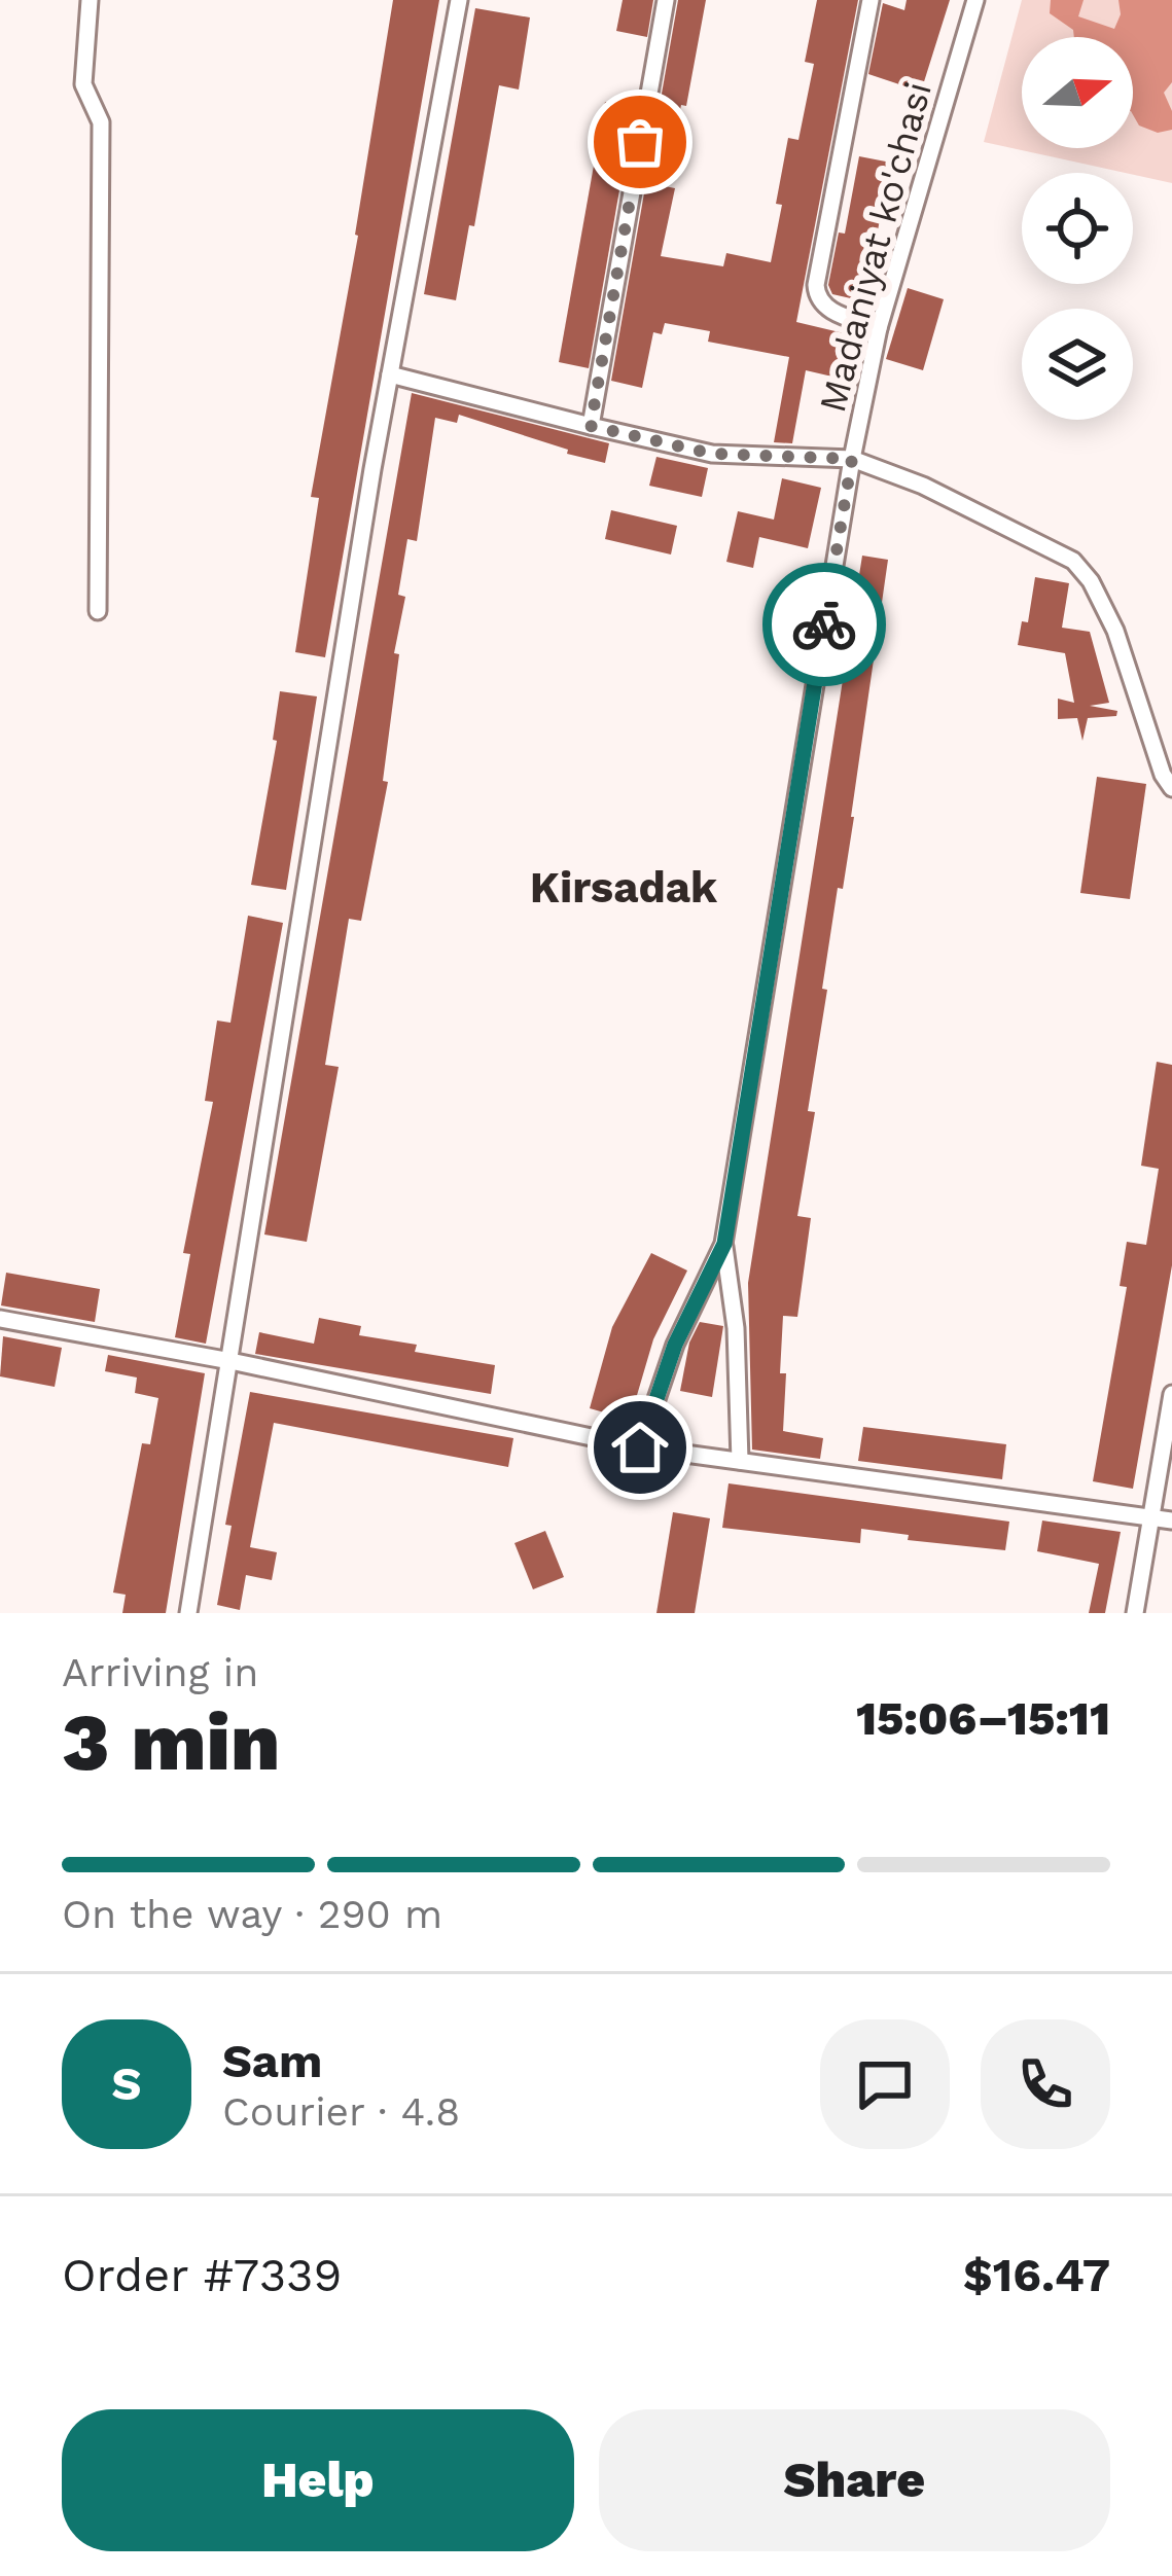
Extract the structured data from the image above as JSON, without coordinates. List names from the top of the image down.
{
  "streets": {
    "street": ["Madaniyat ko'chasi"]
  },
  "districts": ["Kirsadak"],
  "north": "right",
  "page": {
    "heading": ["3 min", "Arriving in", "15:06–15:11"],
    "panel": [
      "Sam",
      "Courier · 4.8",
      "Order #7339",
      "$16.47"
    ],
    "bar": "On the way · 290 m",
    "round": "S",
    "buttons": ["Help", "Share"]
  }
}
